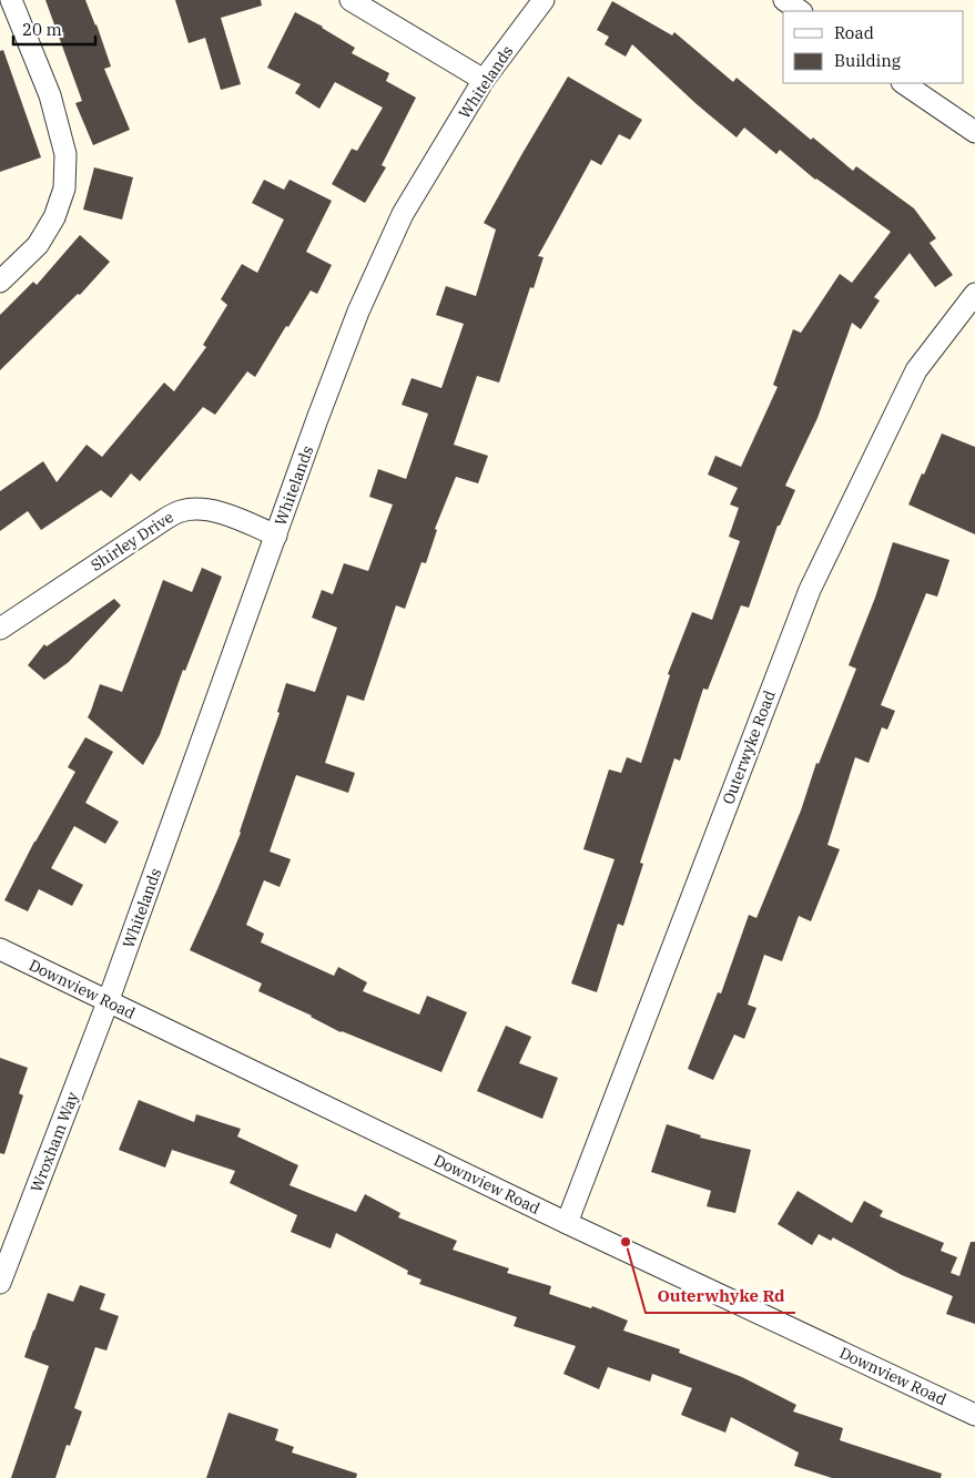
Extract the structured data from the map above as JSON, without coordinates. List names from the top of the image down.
{
  "streets": {
    "street": [
      "Whitelands",
      "Shirley Drive",
      "Outerwyke Road",
      "Downview Road",
      "Wroxham Way"
    ]
  },
  "crossings": [
    ["Whitelands", "Shirley Drive"],
    ["Whitelands", "Downview Road"],
    ["Whitelands", "Wroxham Way"],
    ["Outerwyke Road", "Downview Road"],
    ["Downview Road", "Wroxham Way"]
  ],
  "places": ["Outerwhyke Rd"],
  "legend": ["Road", "Building"],
  "scale_bar": "20 m"
}
